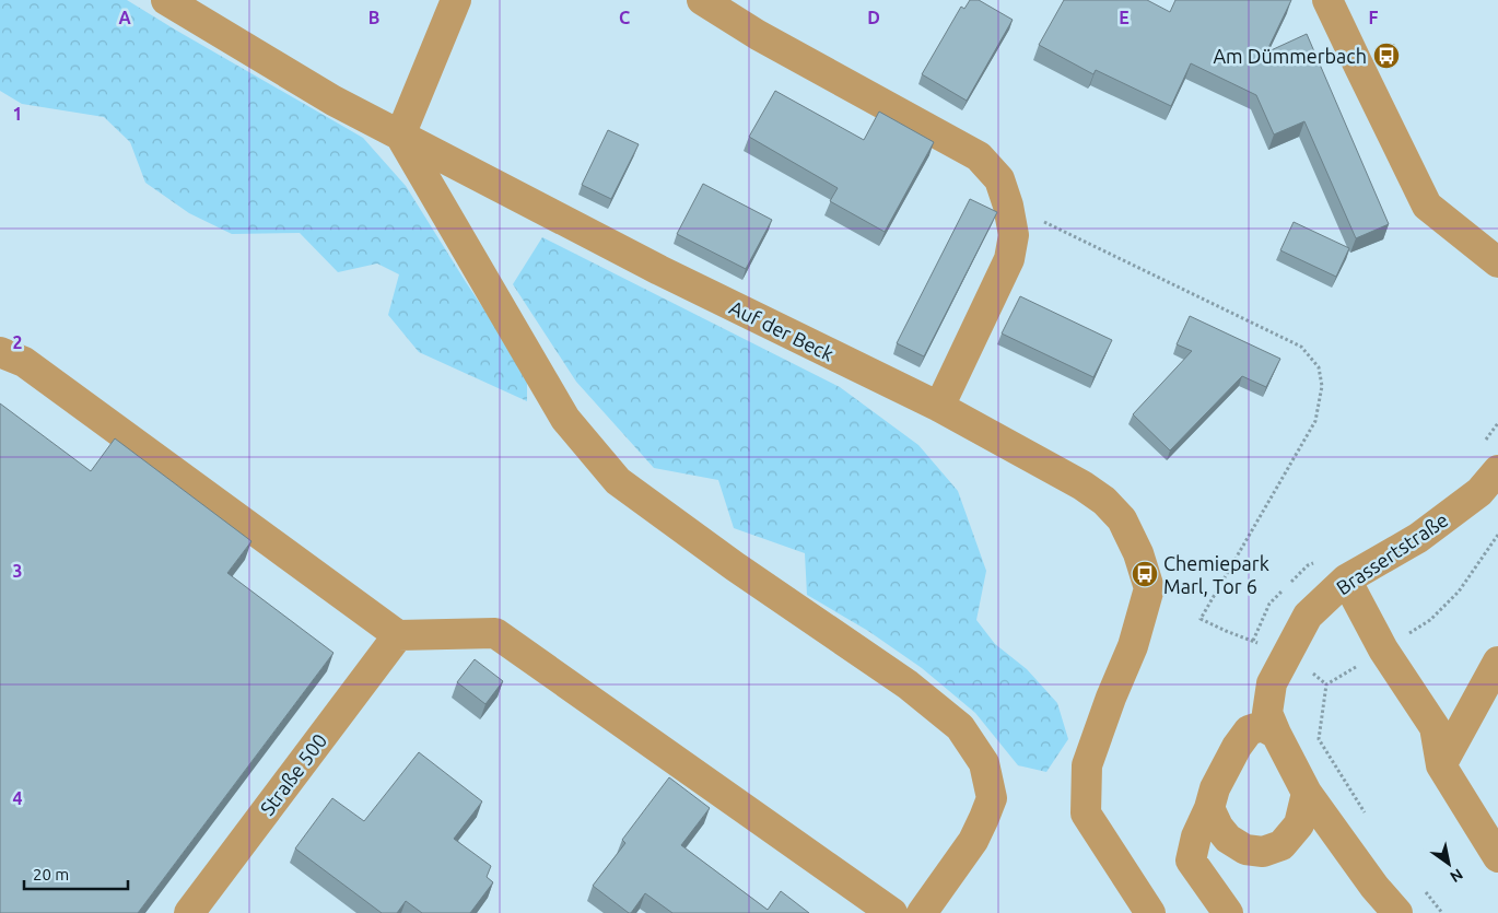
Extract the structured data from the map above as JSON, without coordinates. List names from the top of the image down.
{
  "streets": {
    "street": ["Auf der Beck", "Brassertstraße", "Straße 500"]
  },
  "places": {
    "bus stop": ["Am Dümmerbach", "Chemiepark Marl, Tor 6"]
  },
  "scale_bar": "20 m",
  "north": "bottom right",
  "grid": {
    "columns": [
      "A",
      "B",
      "C",
      "D",
      "E",
      "F"
    ],
    "rows": [
      "1",
      "2",
      "3",
      "4"
    ]
  }
}
